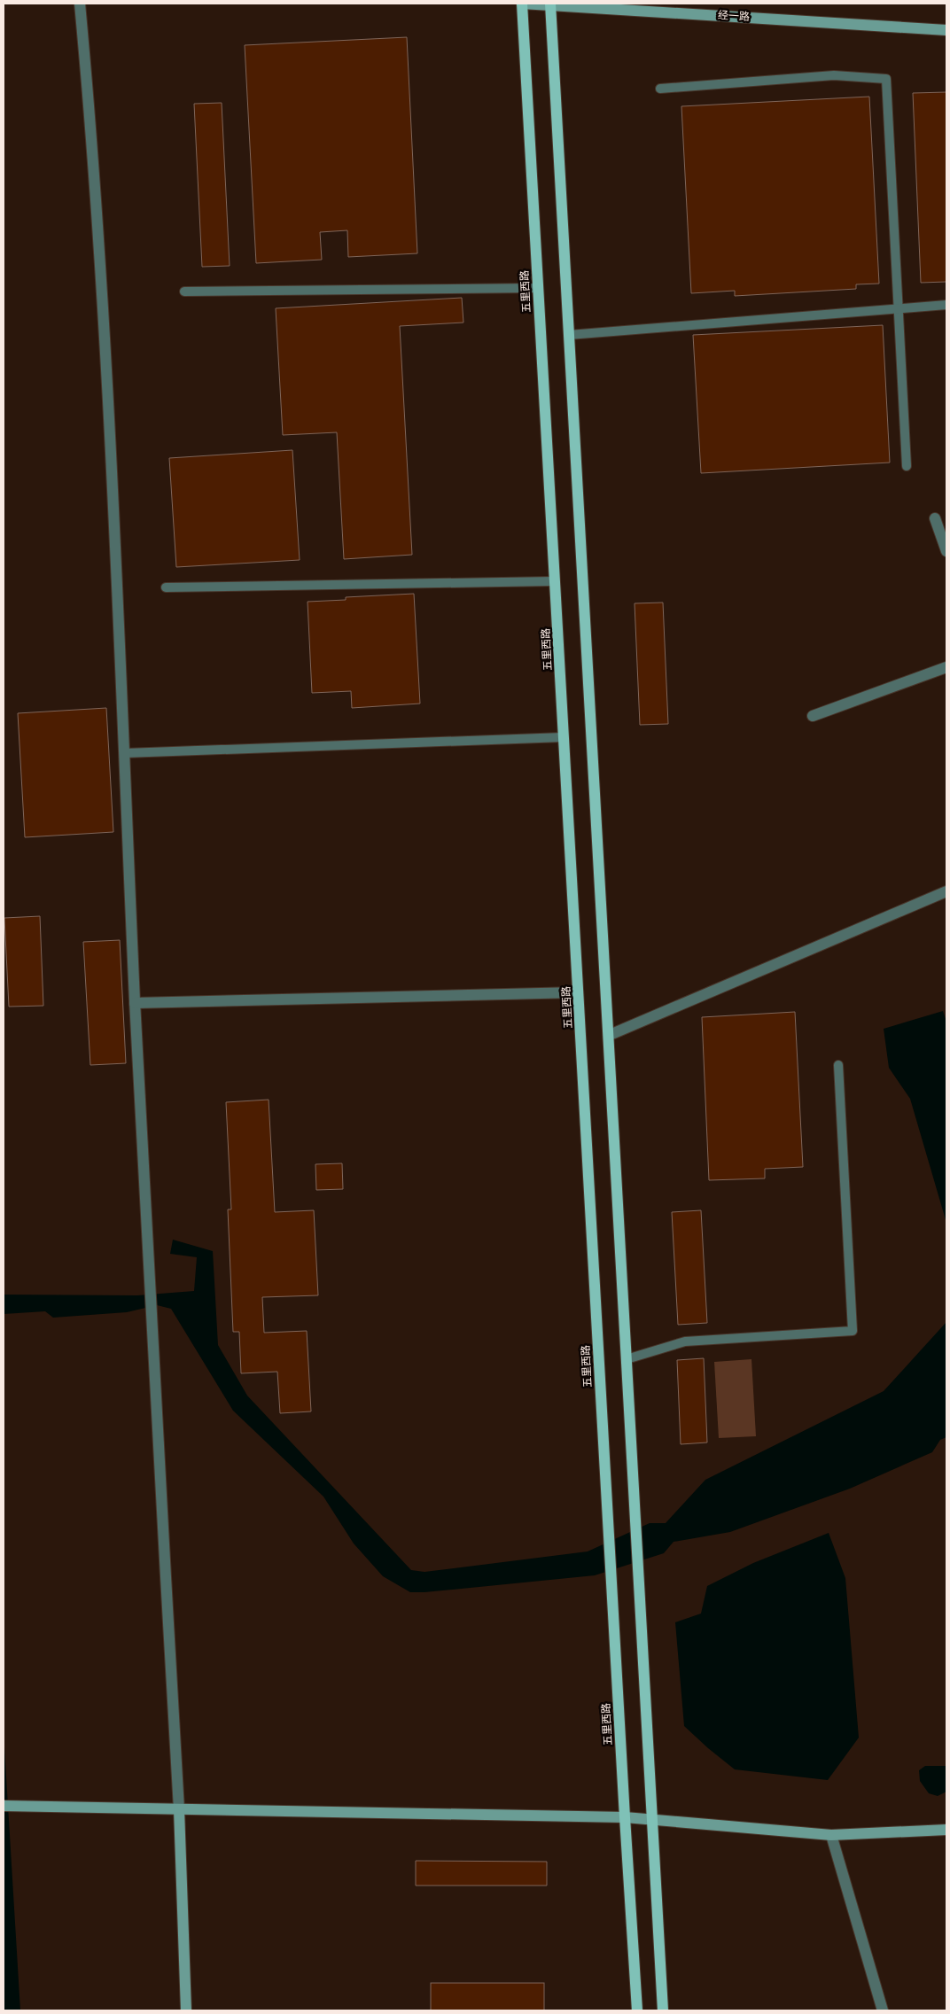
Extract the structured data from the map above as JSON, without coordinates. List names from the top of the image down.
{
  "streets": {
    "main road": ["经一路", "五里西路"]
  },
  "crossings": [
    ["经一路", "五里西路"]
  ]
}
